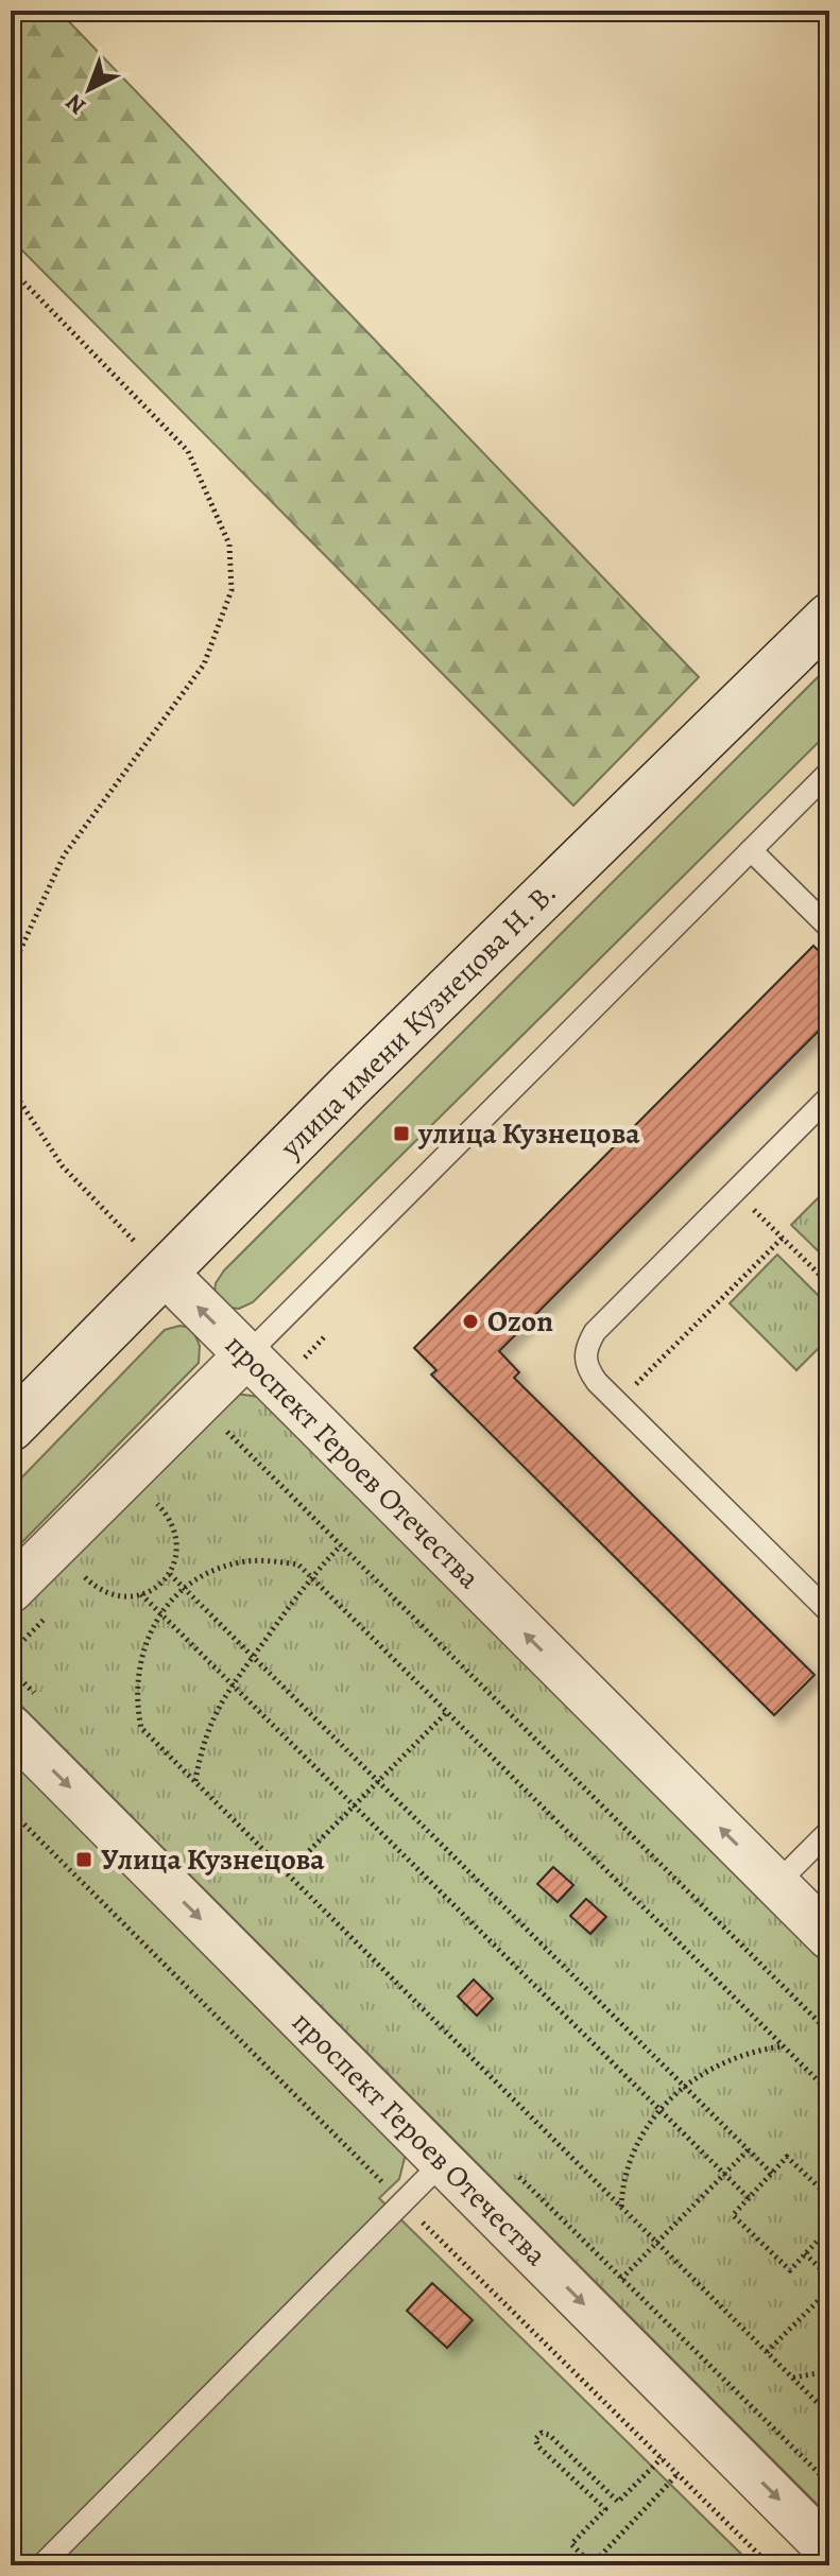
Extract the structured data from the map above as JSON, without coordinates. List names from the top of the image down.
{
  "streets": {
    "main road": ["улица имени Кузнецова Н. В."],
    "street": ["проспект Героев Отечества"]
  },
  "crossings": [
    ["улица имени Кузнецова Н. В.", "проспект Героев Отечества"]
  ],
  "places": {
    "transit": ["улица Кузнецова", "Улица Кузнецова"],
    "other": ["Ozon"]
  },
  "north": "bottom left"
}
